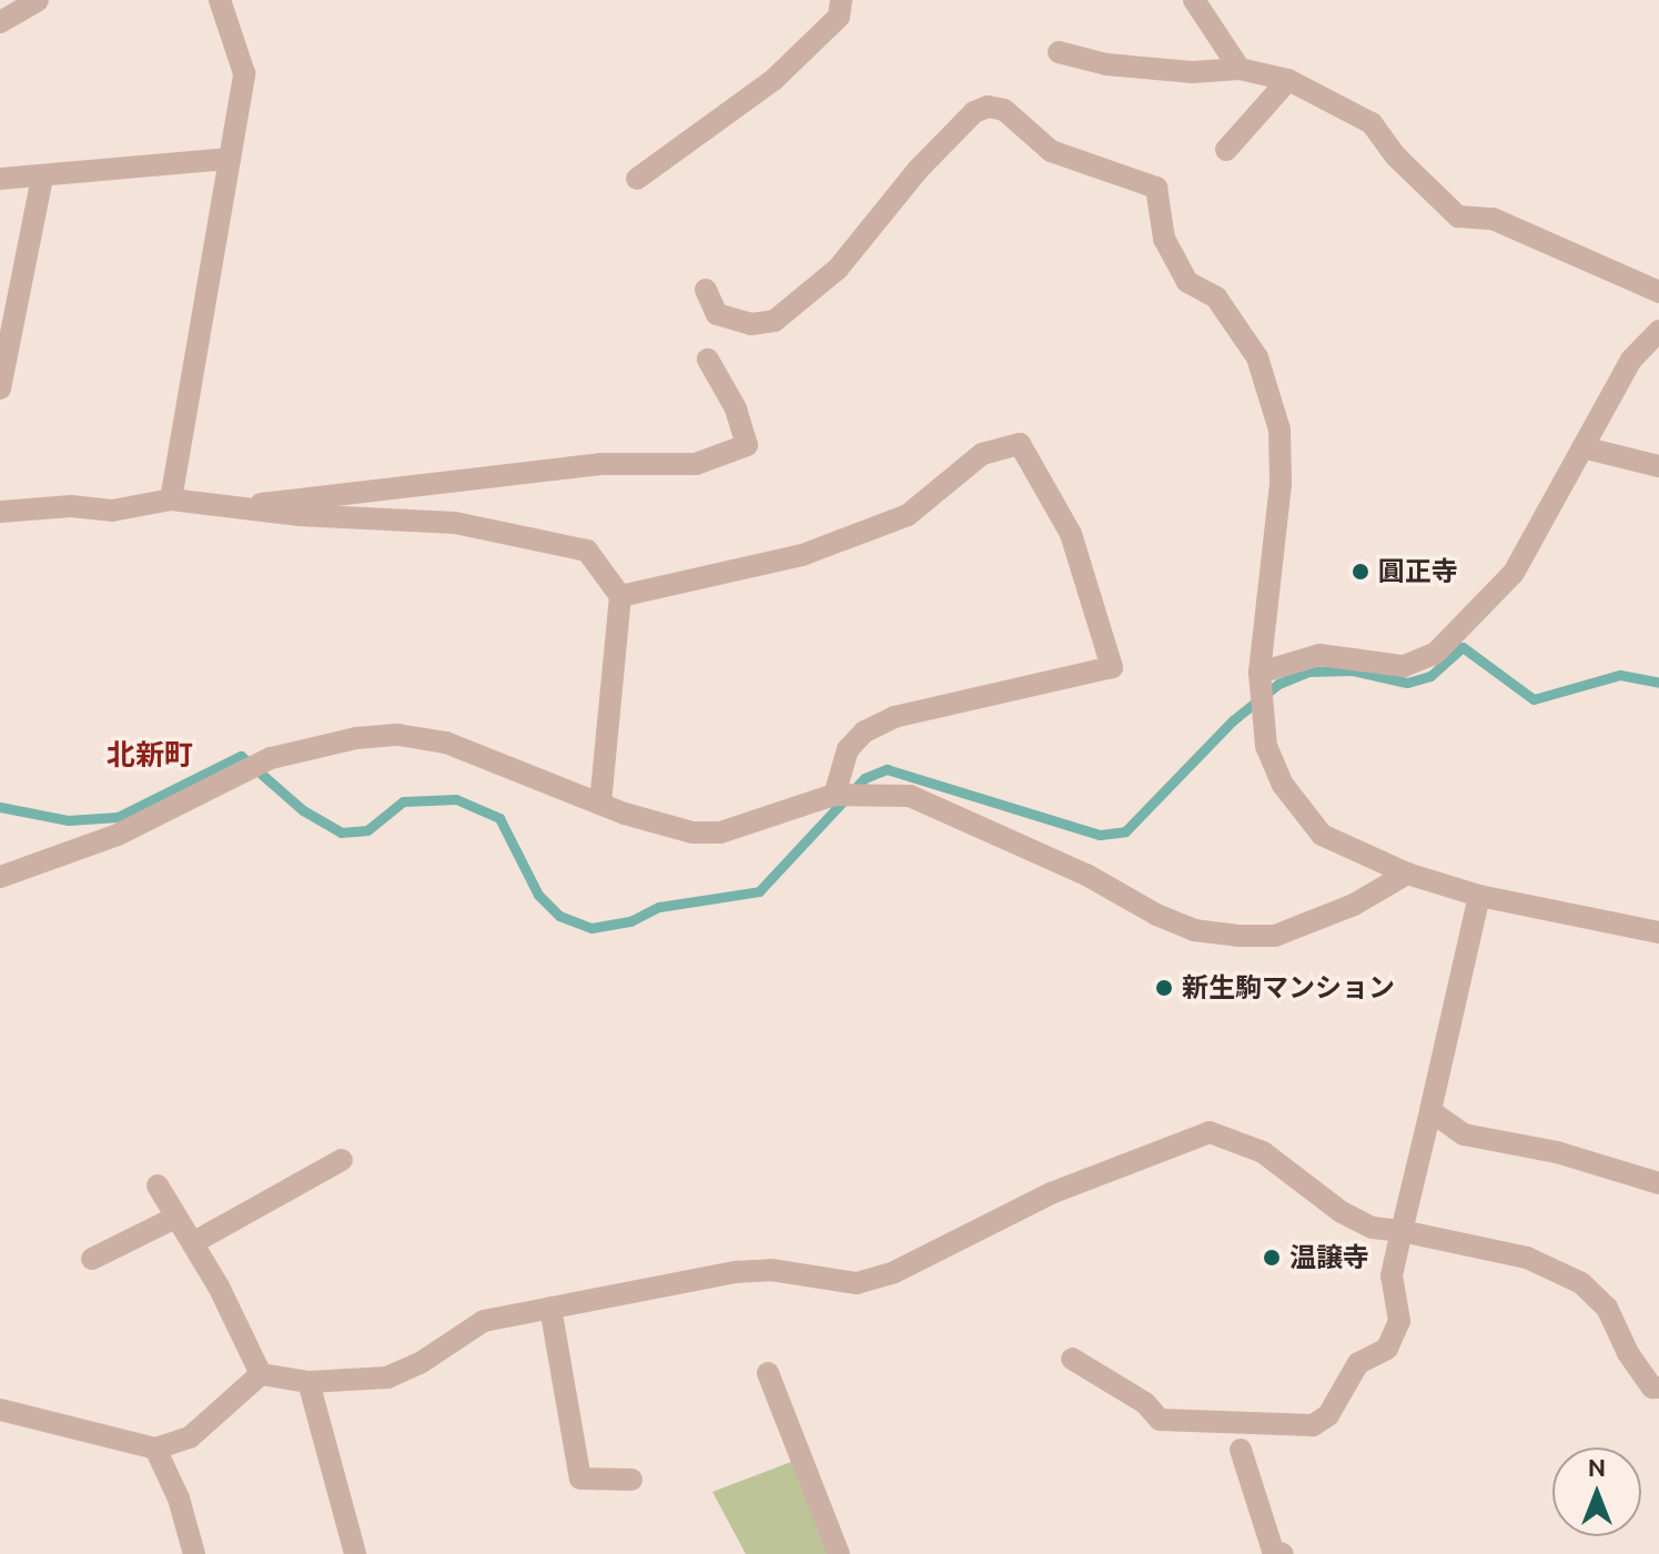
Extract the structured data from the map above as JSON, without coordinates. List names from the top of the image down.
{
  "districts": ["北新町"],
  "places": ["圓正寺", "新生駒マンション", "温譲寺"],
  "north": "top"
}
